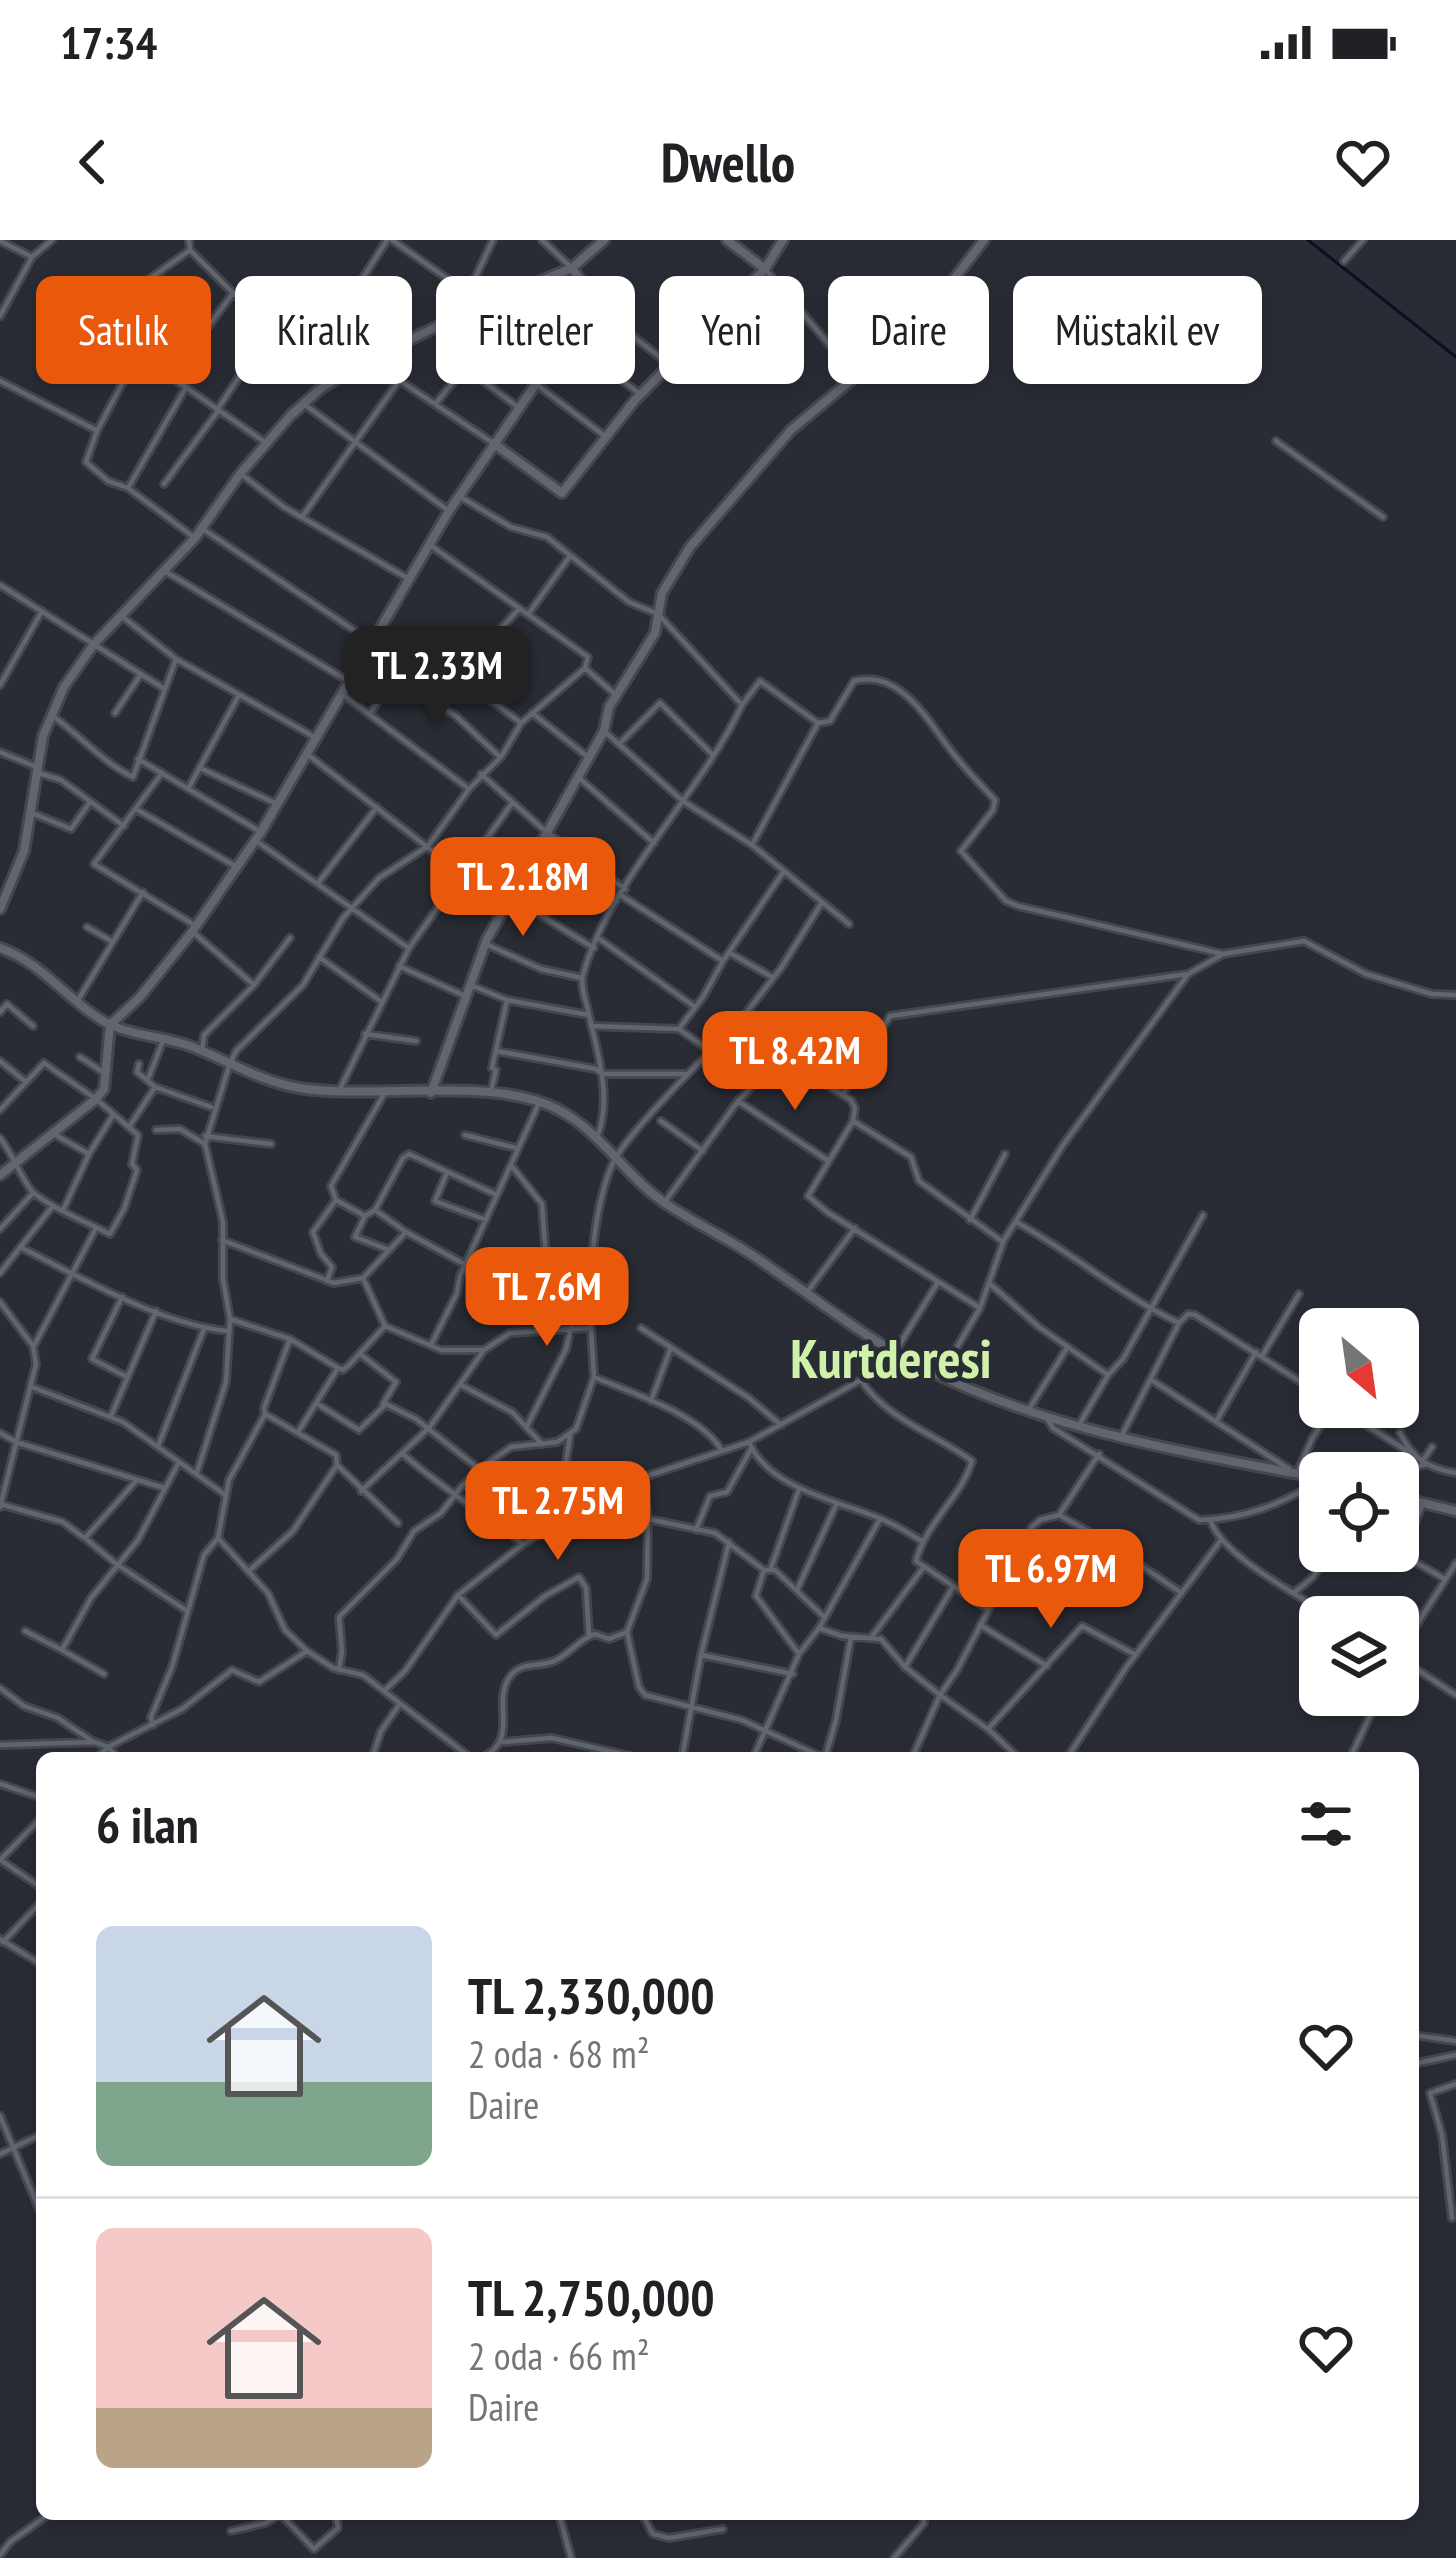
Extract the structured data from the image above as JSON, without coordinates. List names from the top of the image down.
{
  "districts": ["Kurtderesi"],
  "north": "bottom right",
  "page": {
    "status": "17:34",
    "header": "Dwello",
    "chip": [
      "Satılık",
      "Kiralık",
      "Filtreler",
      "Yeni",
      "Daire",
      "Müstakil ev"
    ],
    "price": [
      "TL 2.33M",
      "TL 2.18M",
      "TL 8.42M",
      "TL 7.6M",
      "TL 2.75M",
      "TL 6.97M"
    ],
    "heading": "6 ilan",
    "list": [
      {
        "name": "TL 2,330,000",
        "note": "2 oda · 68 m² · Daire"
      },
      {
        "name": "TL 2,750,000",
        "note": "2 oda · 66 m² · Daire"
      }
    ]
  }
}
